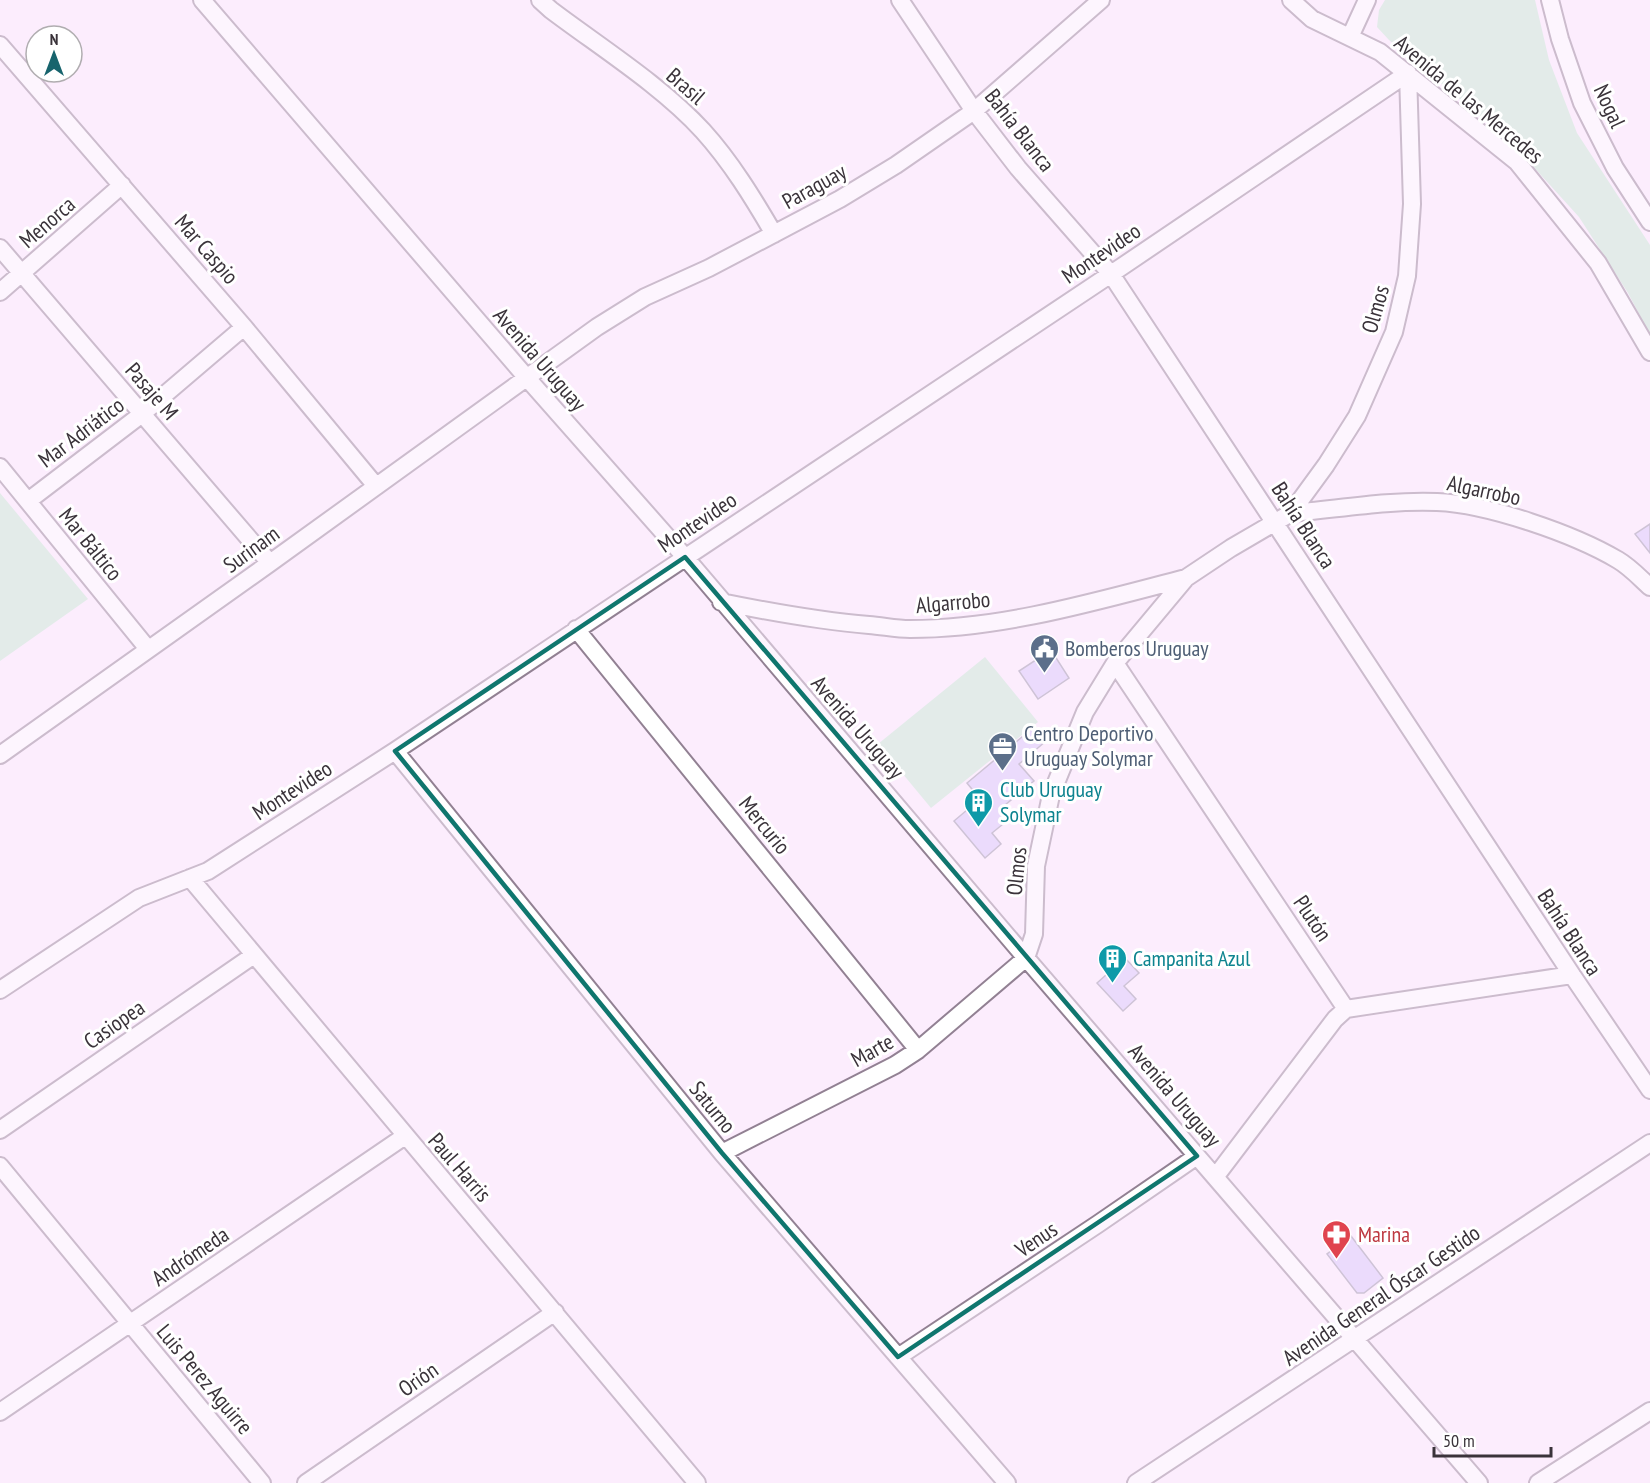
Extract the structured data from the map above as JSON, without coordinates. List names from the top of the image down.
{
  "streets": {
    "street": [
      "Brasil",
      "Avenida de las Mercedes",
      "Nogal",
      "Bahía Blanca",
      "Paraguay",
      "Menorca",
      "Mar Caspio",
      "Montevideo",
      "Olmos",
      "Avenida Uruguay",
      "Pasaje M",
      "Mar Adriático",
      "Algarrobo",
      "Mar Báltico",
      "Surinam",
      "Mercurio",
      "Plutón",
      "Casiopea",
      "Marte",
      "Saturno",
      "Paul Harris",
      "Venus",
      "Andrómeda",
      "Avenida General Óscar Gestido",
      "Luis Perez Aguirre",
      "Orión"
    ]
  },
  "crossings": [
    ["Brasil", "Paraguay"],
    ["Avenida de las Mercedes", "Montevideo"],
    ["Avenida de las Mercedes", "Olmos"],
    ["Bahía Blanca", "Paraguay"],
    ["Bahía Blanca", "Montevideo"],
    ["Bahía Blanca", "Olmos"],
    ["Paraguay", "Avenida Uruguay"],
    ["Paraguay", "Surinam"],
    ["Menorca", "Mar Caspio"],
    ["Menorca", "Pasaje M"],
    ["Mar Caspio", "Mar Adriático"],
    ["Mar Caspio", "Surinam"],
    ["Montevideo", "Olmos"],
    ["Montevideo", "Avenida Uruguay"],
    ["Montevideo", "Mercurio"],
    ["Montevideo", "Saturno"],
    ["Montevideo", "Paul Harris"],
    ["Olmos", "Avenida Uruguay"],
    ["Olmos", "Algarrobo"],
    ["Olmos", "Plutón"],
    ["Olmos", "Marte"],
    ["Avenida Uruguay", "Algarrobo"],
    ["Avenida Uruguay", "Surinam"],
    ["Avenida Uruguay", "Marte"],
    ["Avenida Uruguay", "Venus"],
    ["Avenida Uruguay", "Avenida General Óscar Gestido"],
    ["Pasaje M", "Mar Adriático"],
    ["Pasaje M", "Surinam"],
    ["Mar Adriático", "Mar Báltico"],
    ["Mar Báltico", "Surinam"],
    ["Mercurio", "Marte"],
    ["Casiopea", "Paul Harris"],
    ["Marte", "Saturno"],
    ["Saturno", "Venus"],
    ["Paul Harris", "Andrómeda"],
    ["Paul Harris", "Orión"],
    ["Andrómeda", "Luis Perez Aguirre"]
  ],
  "places": {
    "public building": ["Bomberos Uruguay"],
    "office": ["Centro Deportivo Uruguay Solymar"],
    "building": ["Club Uruguay Solymar", "Campanita Azul"],
    "pharmacy": ["Marina"]
  },
  "scale_bar": "50 m",
  "north": "top"
}
